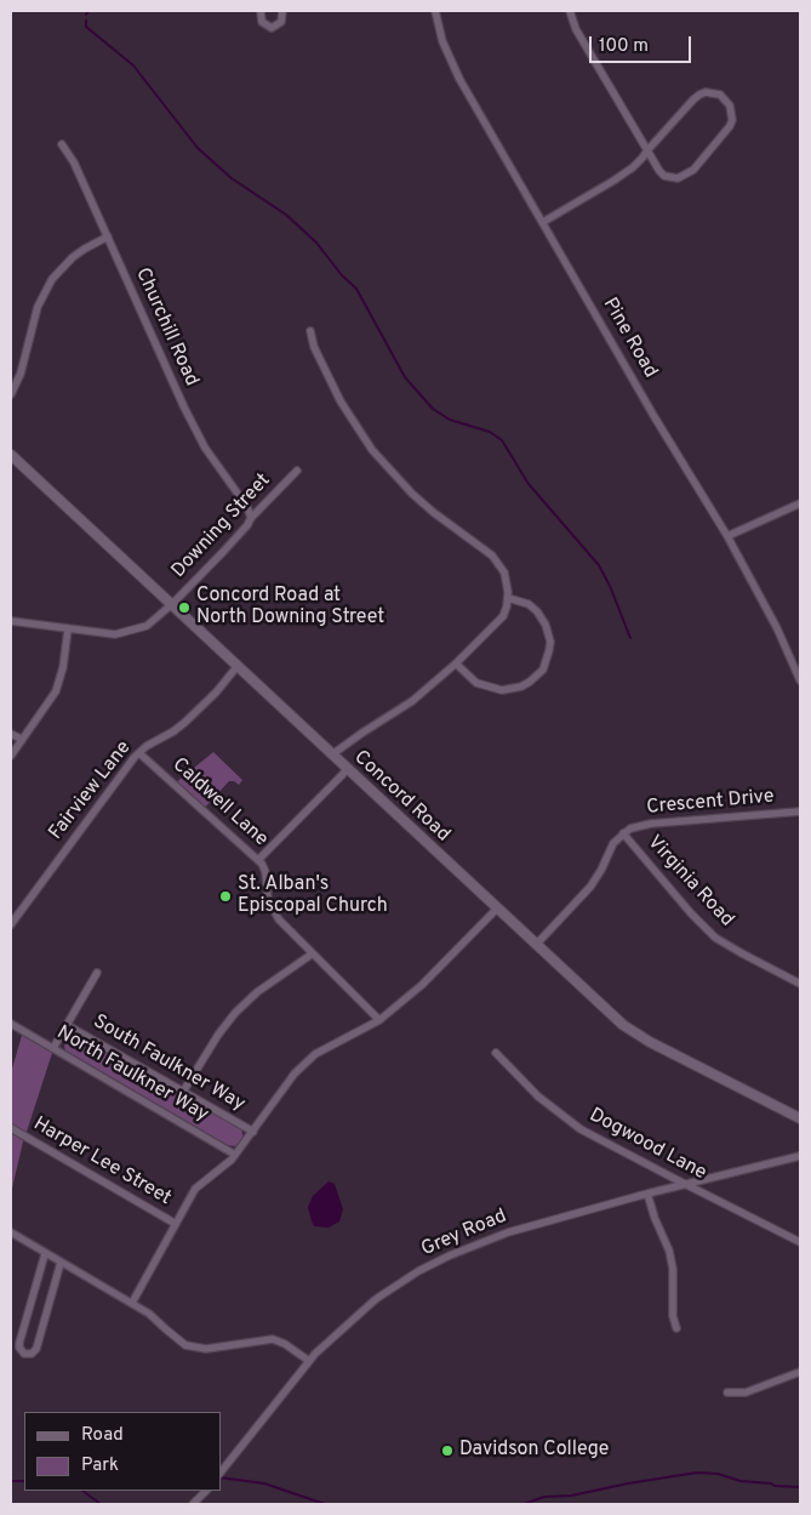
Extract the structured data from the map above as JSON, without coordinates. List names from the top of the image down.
{
  "streets": {
    "main road": ["Concord Road"],
    "street": [
      "Churchill Road",
      "Pine Road",
      "Downing Street",
      "Fairview Lane",
      "Caldwell Lane",
      "Crescent Drive",
      "Virginia Road",
      "South Faulkner Way",
      "North Faulkner Way",
      "Dogwood Lane",
      "Harper Lee Street",
      "Grey Road"
    ]
  },
  "crossings": [
    ["Churchill Road", "Downing Street"],
    ["Downing Street", "Concord Road"],
    ["Fairview Lane", "Concord Road"],
    ["Fairview Lane", "Caldwell Lane"],
    ["Concord Road", "Crescent Drive"],
    ["Crescent Drive", "Virginia Road"],
    ["Dogwood Lane", "Grey Road"]
  ],
  "places": ["Concord Road at North Downing Street", "St. Alban's Episcopal Church", "Davidson College"],
  "legend": ["Road", "Park"],
  "scale_bar": "100 m"
}
